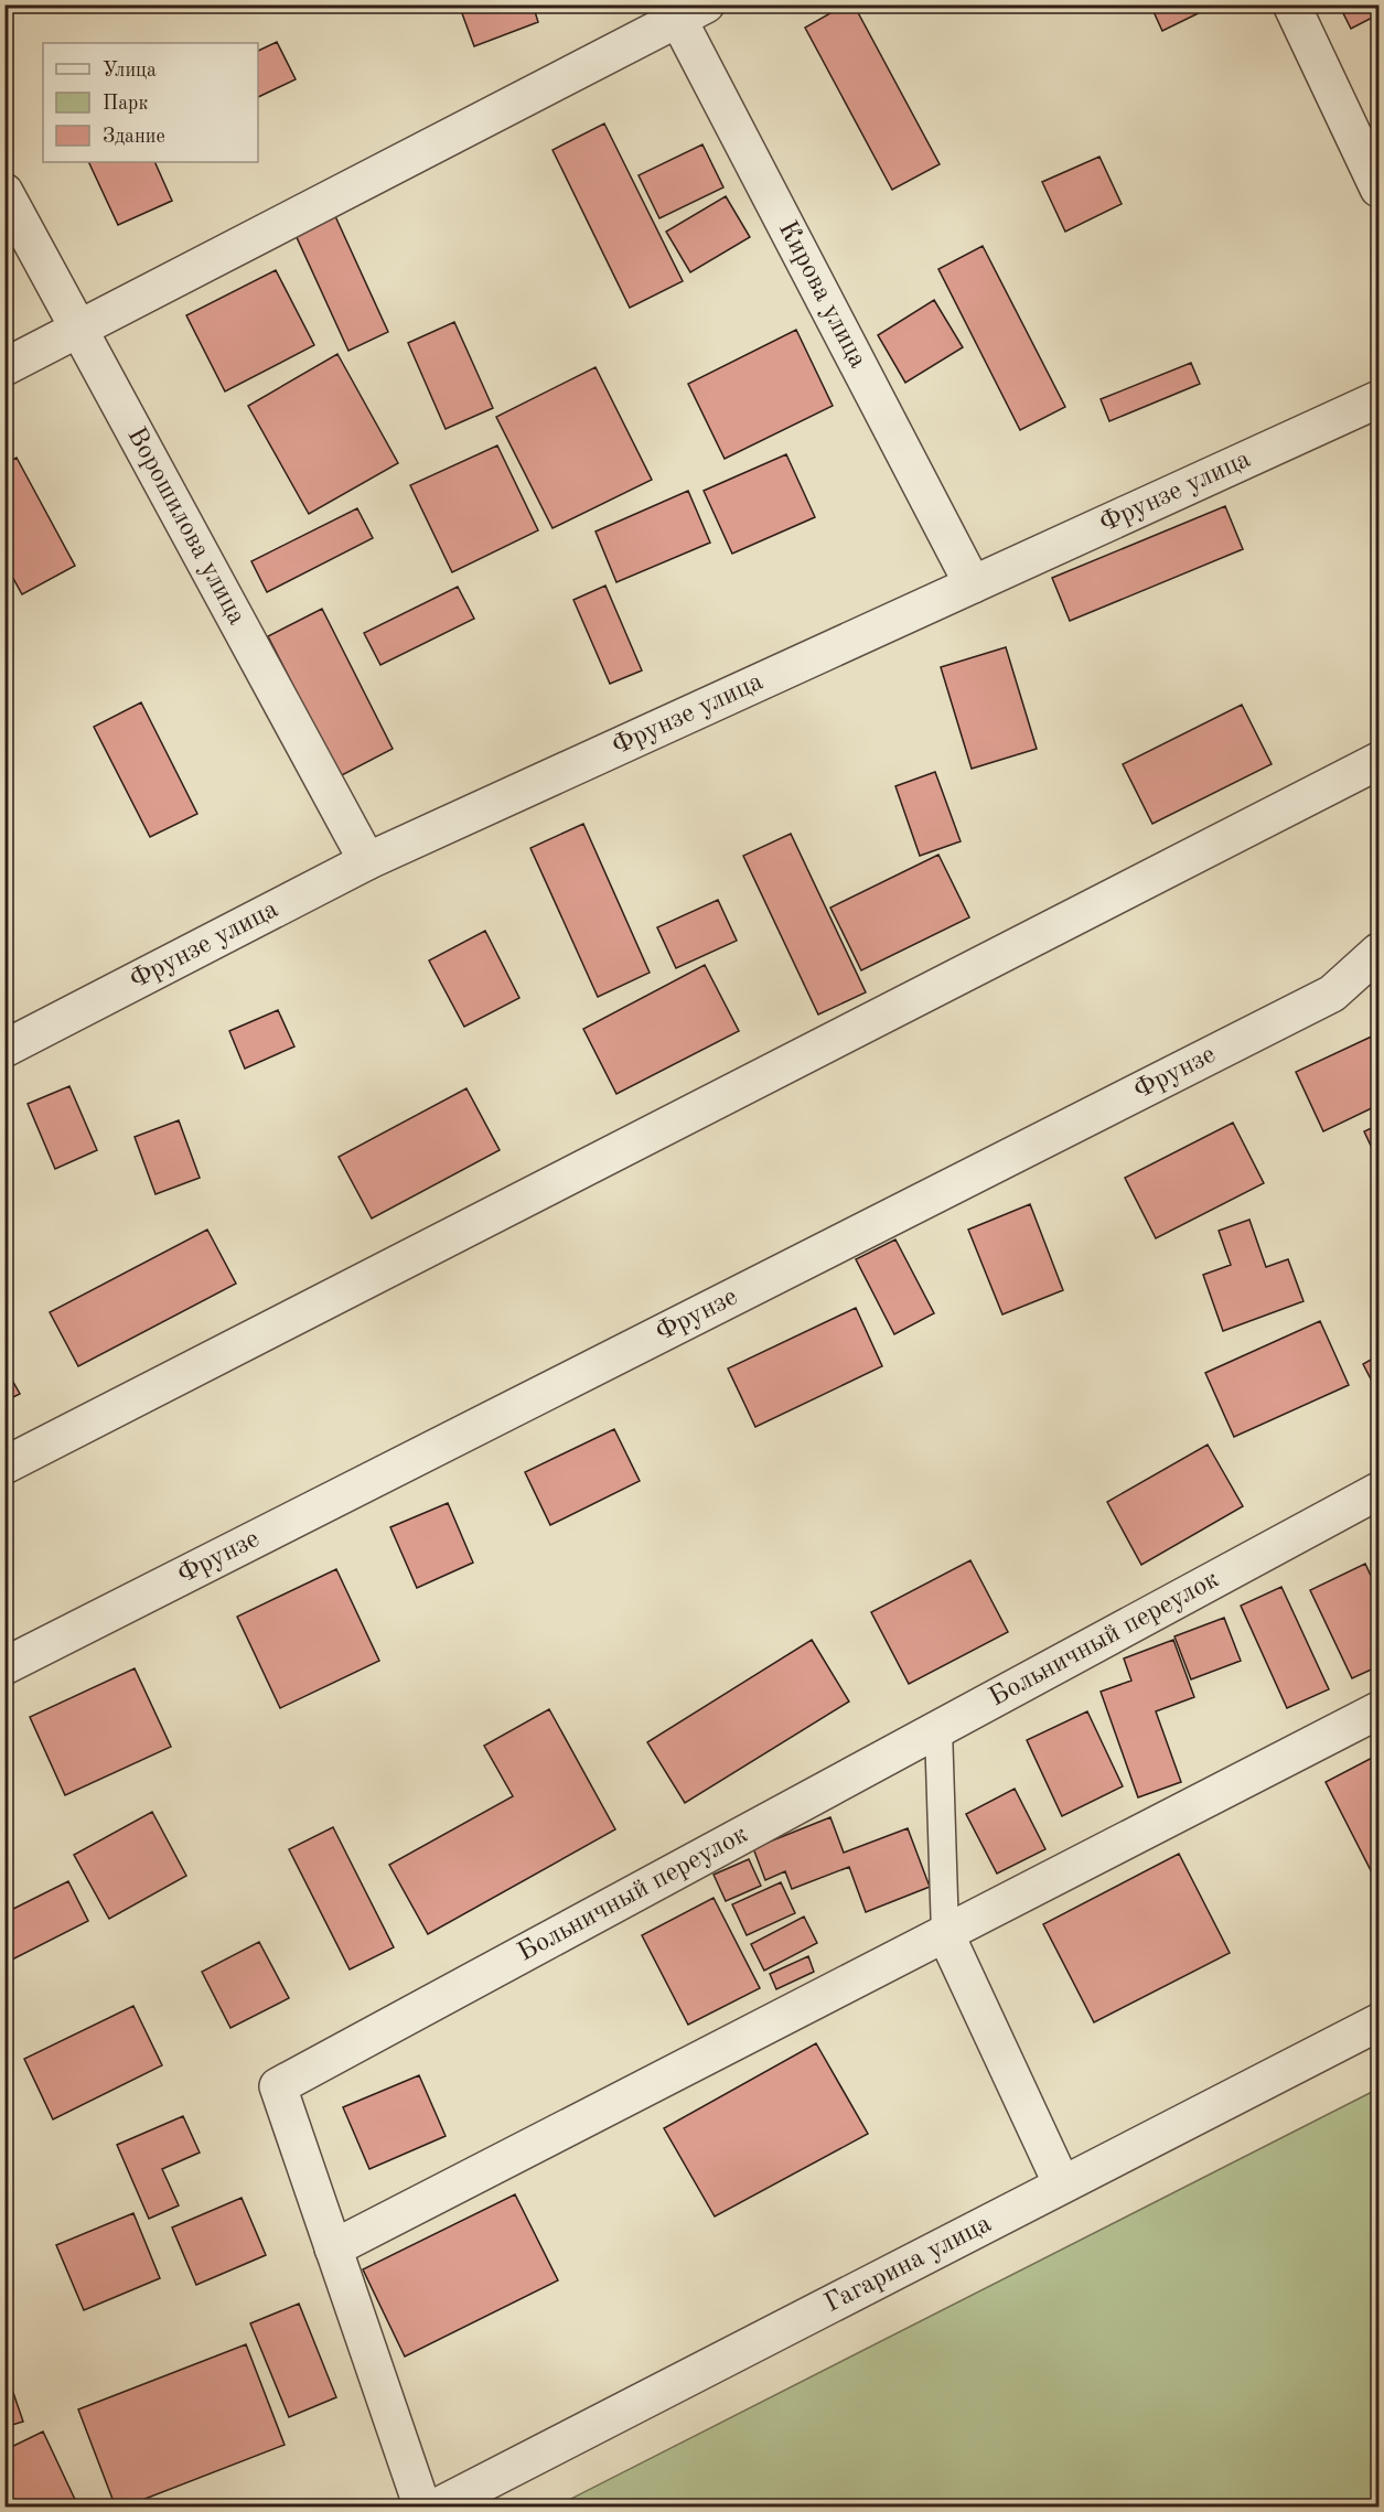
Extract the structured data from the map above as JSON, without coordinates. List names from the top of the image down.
{
  "streets": {
    "street": [
      "Кирова улица",
      "Фрунзе улица",
      "Ворошилова улица",
      "Фрунзе",
      "Больничный переулок",
      "Гагарина улица"
    ]
  },
  "crossings": [
    ["Кирова улица", "Фрунзе улица"],
    ["Фрунзе улица", "Ворошилова улица"]
  ],
  "legend": ["Улица", "Парк", "Здание"]
}
